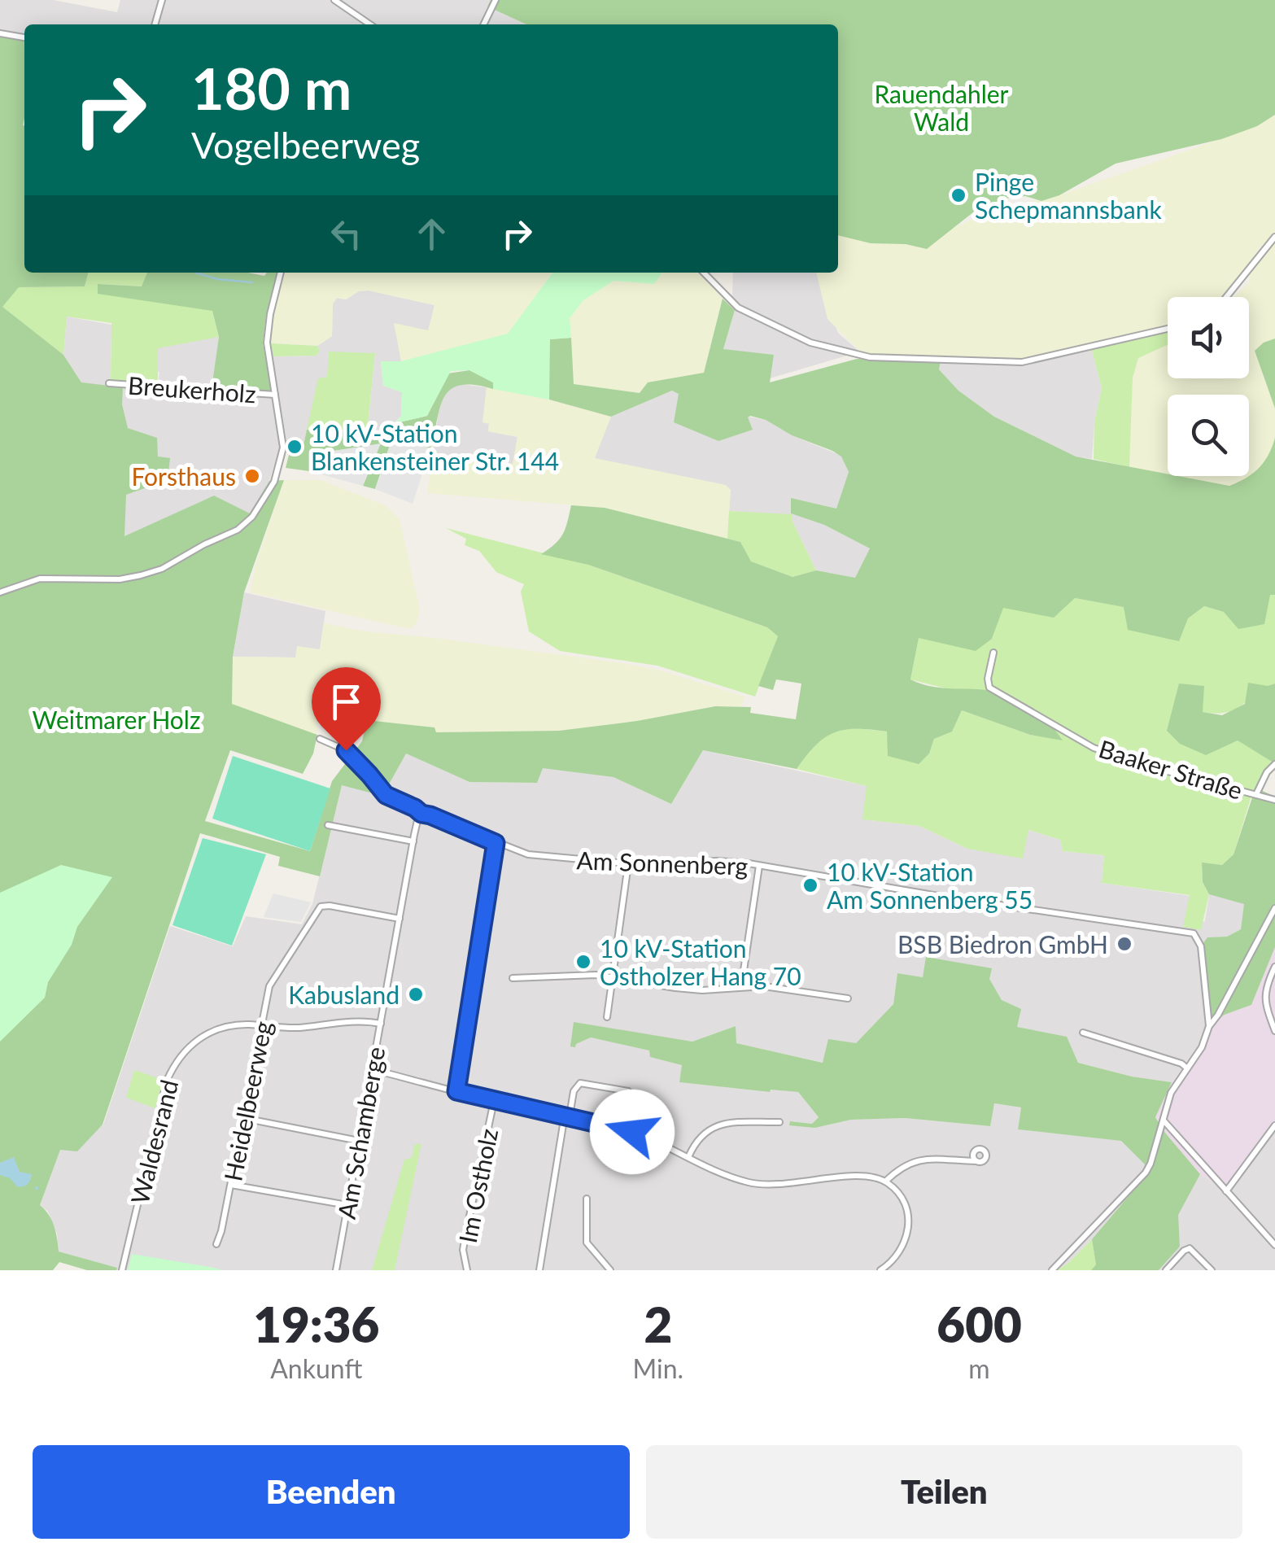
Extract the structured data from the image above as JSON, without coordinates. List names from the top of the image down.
{
  "streets": {
    "street": [
      "Breukerholz",
      "Baaker Straße",
      "Am Sonnenberg",
      "Heidelbeerweg",
      "Am Schamberge",
      "Waldesrand",
      "Im Ostholz"
    ]
  },
  "crossings": [
    ["Heidelbeerweg", "Am Schamberge"],
    ["Heidelbeerweg", "Waldesrand"],
    ["Am Schamberge", "Waldesrand"],
    ["Am Schamberge", "Im Ostholz"]
  ],
  "parks": ["Rauendahler Wald", "Weitmarer Holz"],
  "places": [
    "Pinge Schepmannsbank",
    "10 kV-Station Blankensteiner Str. 144",
    "Forsthaus",
    "10 kV-Station Am Sonnenberg 55",
    "BSB Biedron GmbH",
    "10 kV-Station Ostholzer Hang 70",
    "Kabusland"
  ],
  "page": {
    "turn": ["180 m", "Vogelbeerweg"],
    "eta": [
      "19:36",
      "Ankunft",
      "2",
      "Min.",
      "600",
      "m"
    ],
    "buttons": ["Beenden", "Teilen"]
  }
}
